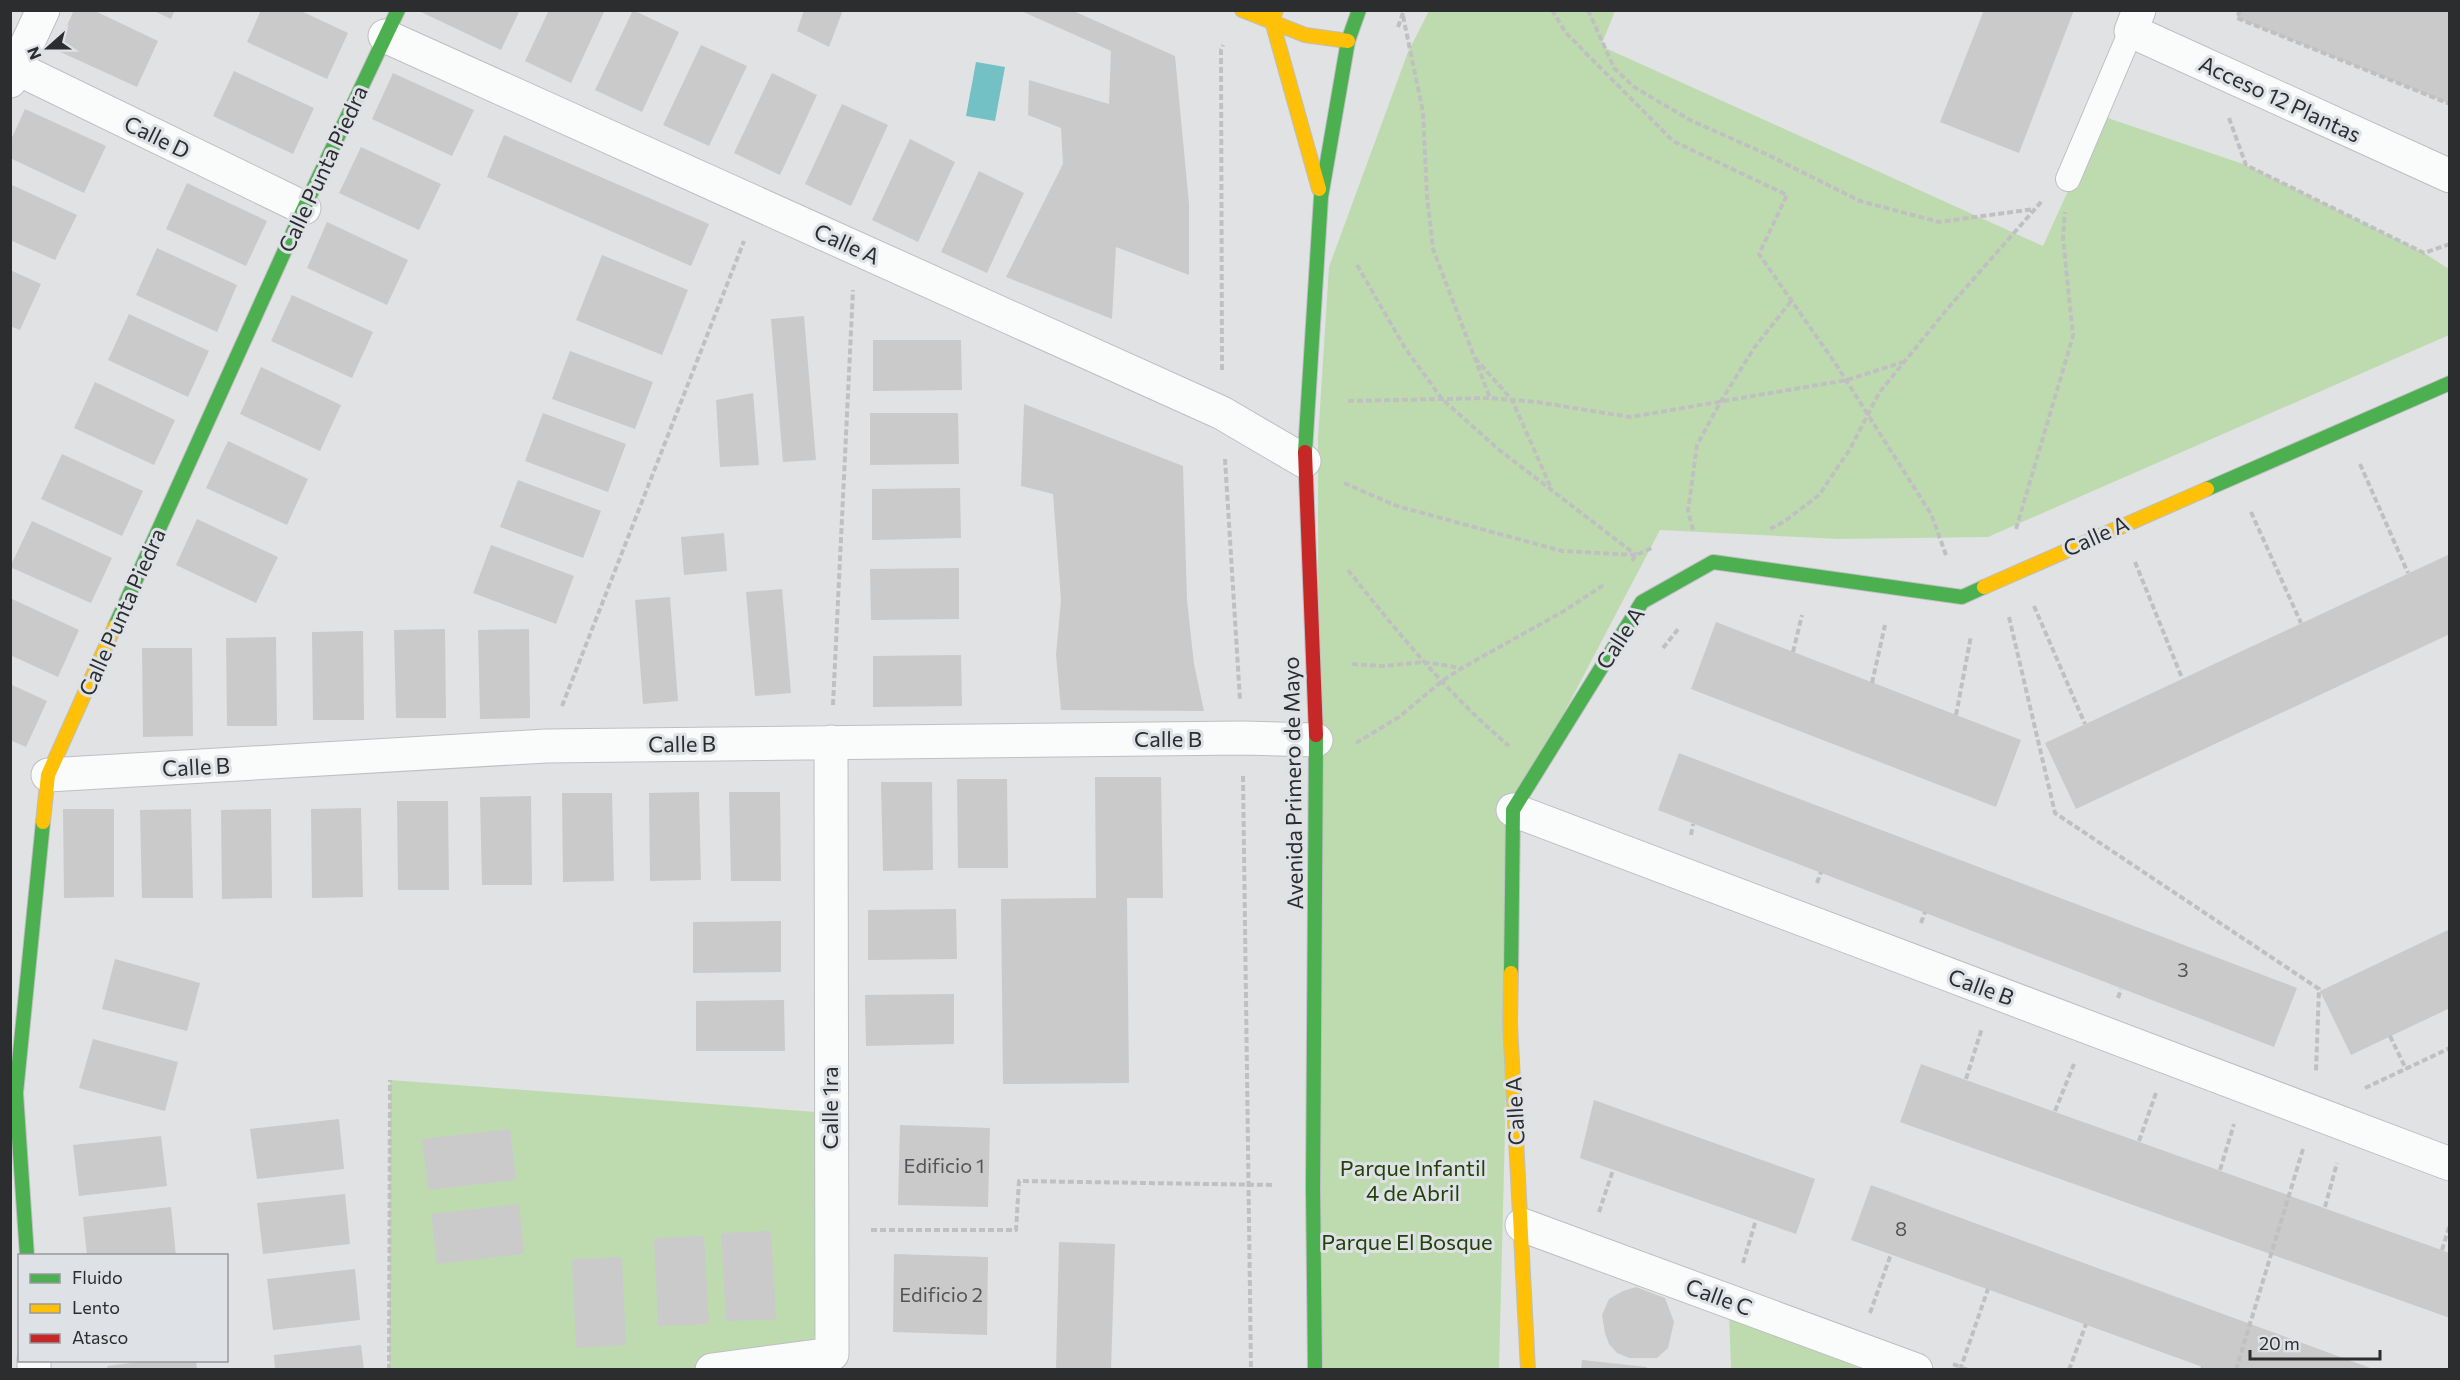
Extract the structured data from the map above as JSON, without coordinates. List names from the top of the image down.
{
  "streets": {
    "street": [
      "Acceso 12 Plantas",
      "Calle D",
      "Calle Punta Piedra",
      "Calle A",
      "Calle B",
      "Avenida Primero de Mayo",
      "Calle 1ra",
      "Calle C"
    ]
  },
  "crossings": [
    ["Calle D", "Calle Punta Piedra"],
    ["Calle Punta Piedra", "Calle A"],
    ["Calle Punta Piedra", "Calle B"],
    ["Calle A", "Calle B"],
    ["Calle A", "Avenida Primero de Mayo"],
    ["Calle A", "Calle C"],
    ["Calle B", "Avenida Primero de Mayo"],
    ["Calle B", "Calle 1ra"]
  ],
  "parks": ["Parque Infantil 4 de Abril", "Parque El Bosque"],
  "house_numbers": [
    "3",
    "Edificio 1",
    "8",
    "Edificio 2"
  ],
  "legend": ["Fluido", "Lento", "Atasco"],
  "scale_bar": "20 m",
  "north": "left"
}
